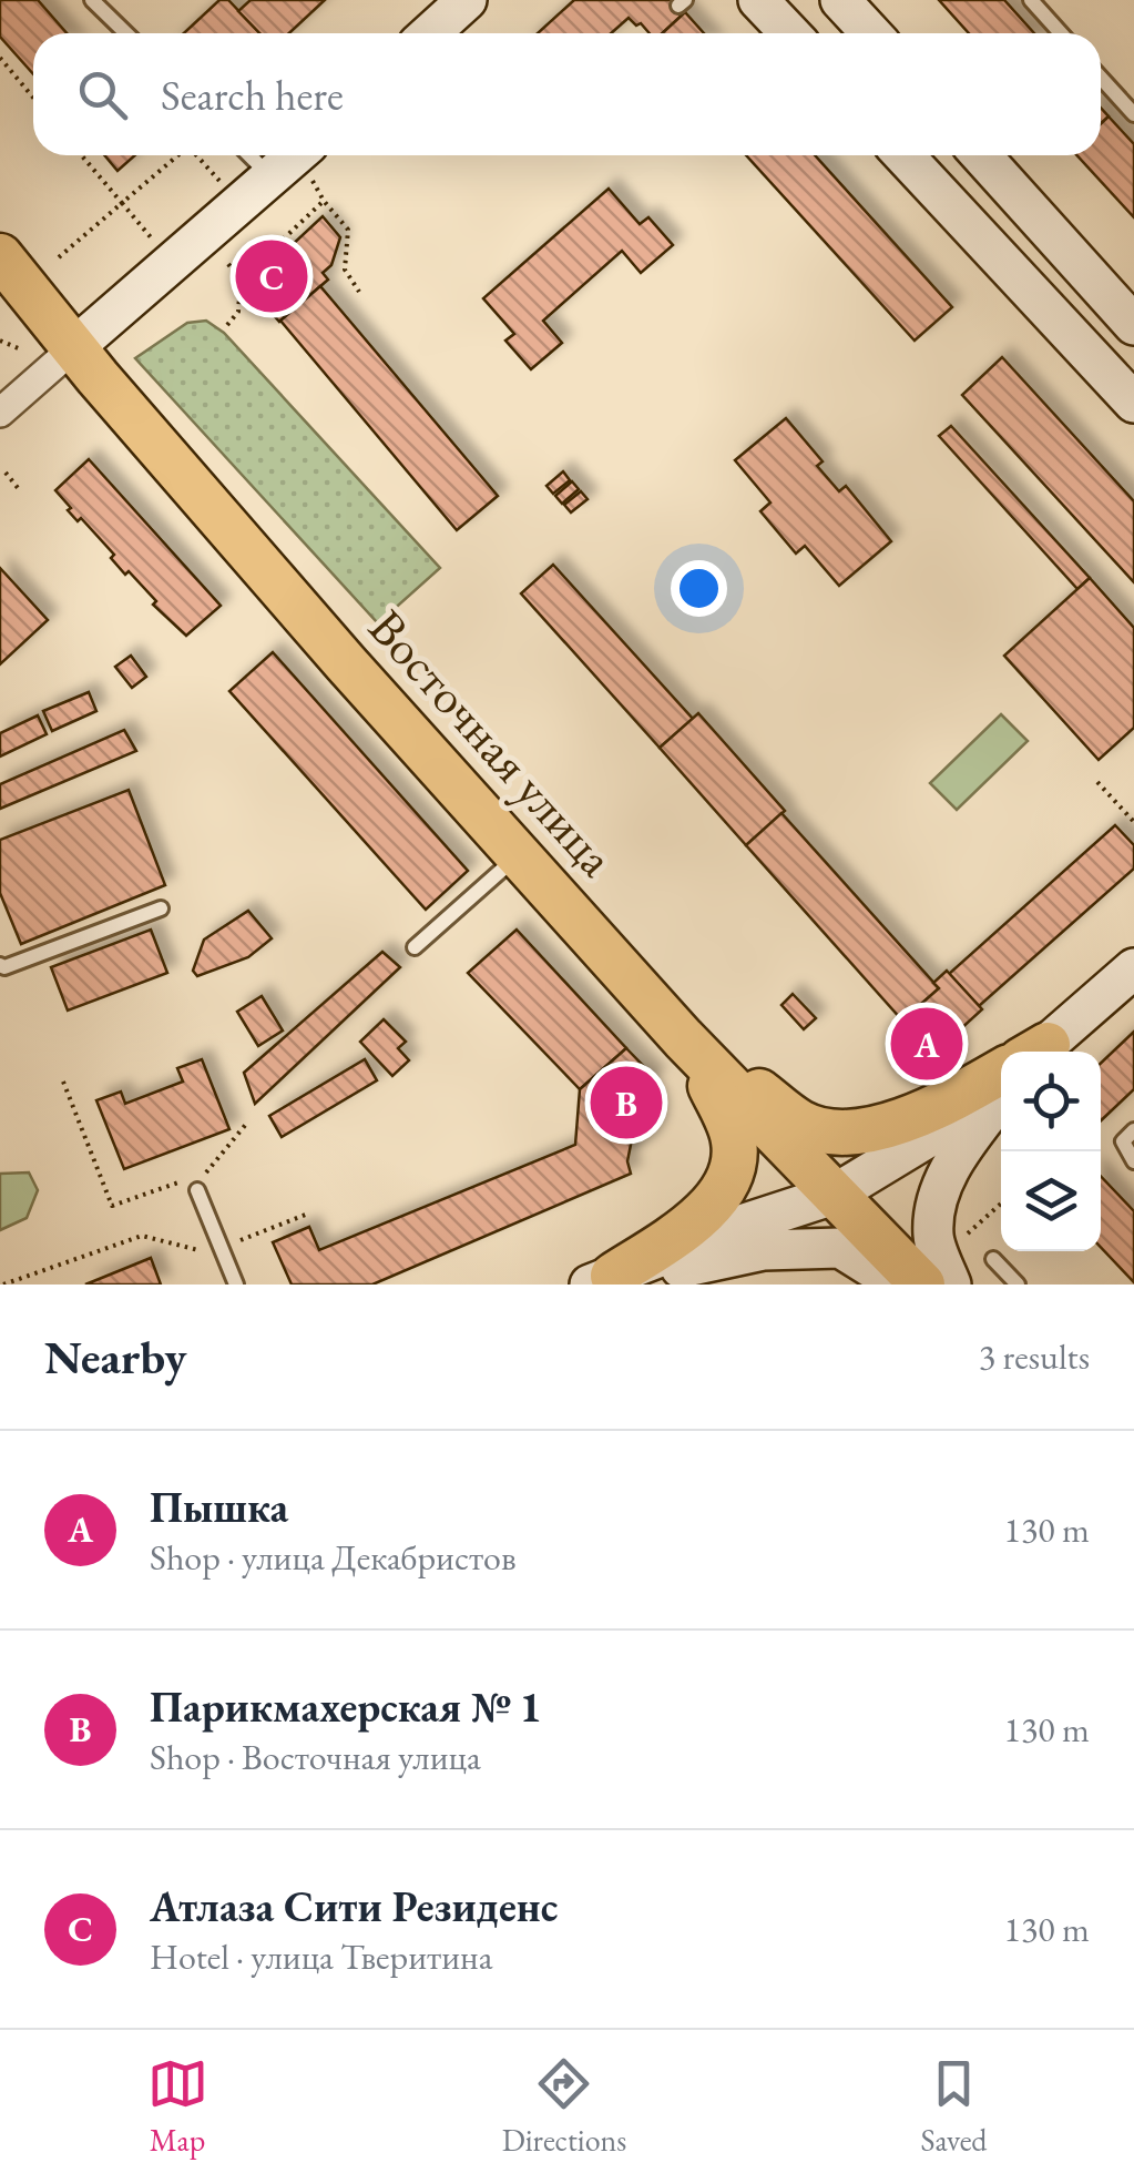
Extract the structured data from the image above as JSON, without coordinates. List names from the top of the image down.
{
  "streets": {
    "main road": ["Восточная улица"]
  },
  "page": {
    "search": "Search here",
    "pins": ["C", "A", "B"],
    "heading": ["Nearby", "3 results"],
    "list": [
      {
        "mark": "A",
        "name": "Пышка",
        "note": "Shop · улица Декабристов",
        "value": "130 m"
      },
      {
        "mark": "B",
        "name": "Парикмахерская № 1",
        "note": "Shop · Восточная улица",
        "value": "130 m"
      },
      {
        "mark": "C",
        "name": "Атлаза Сити Резиденс",
        "note": "Hotel · улица Тверитина",
        "value": "130 m"
      }
    ],
    "nav": ["Map", "Directions", "Saved"]
  }
}
